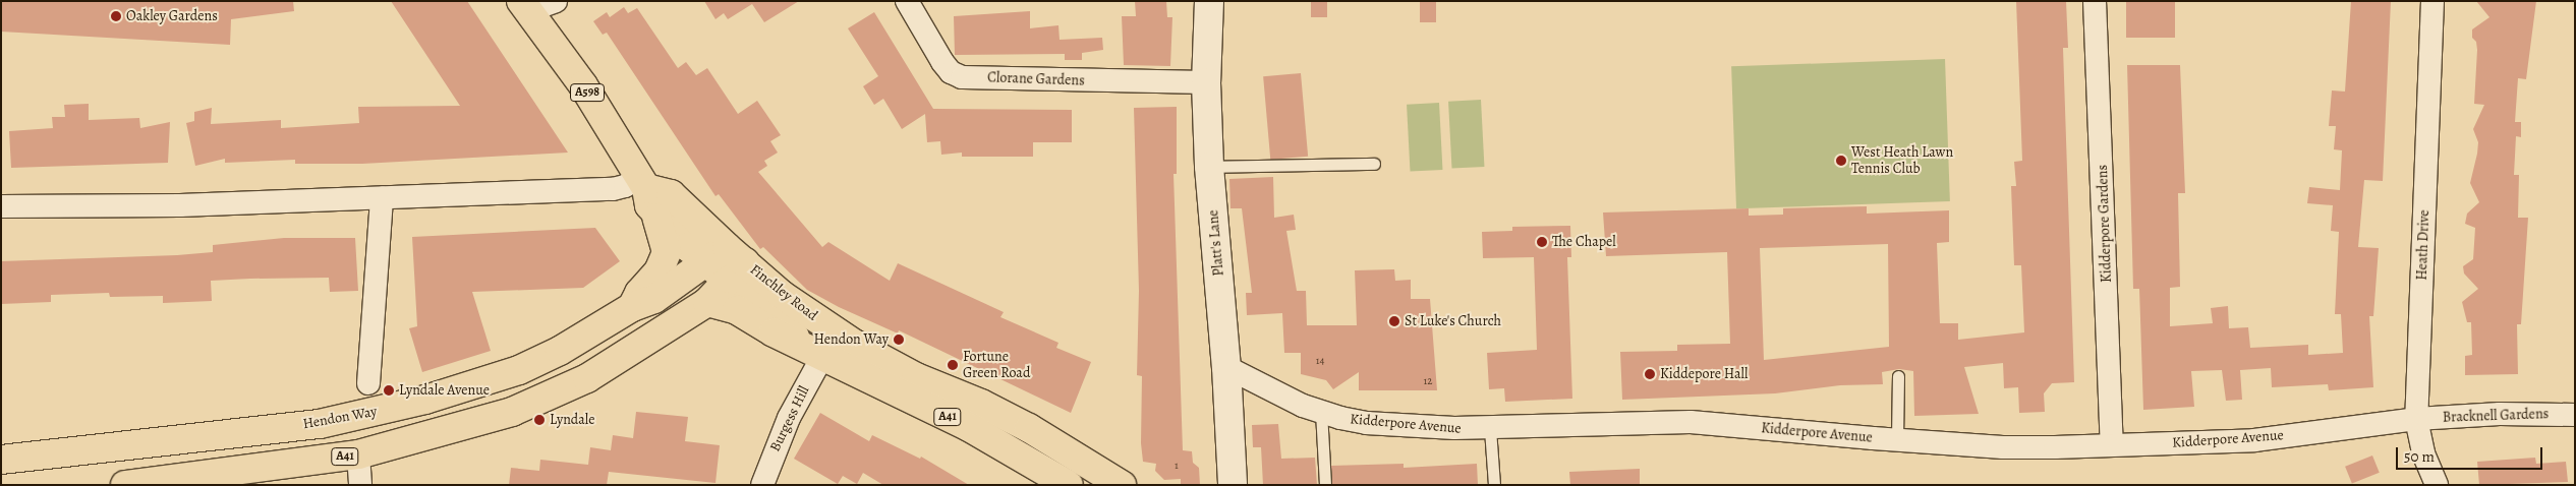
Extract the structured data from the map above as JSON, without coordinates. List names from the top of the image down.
{
  "streets": {
    "main road": [
      "A598",
      "Finchley Road",
      "A41",
      "Hendon Way"
    ],
    "street": [
      "Clorane Gardens",
      "Kidderpore Gardens",
      "Platt's Lane",
      "Heath Drive",
      "Bracknell Gardens",
      "Burgess Hill",
      "Kidderpore Avenue"
    ]
  },
  "crossings": [
    ["Clorane Gardens", "Platt's Lane"],
    ["Kidderpore Gardens", "Kidderpore Avenue"],
    ["Platt's Lane", "Kidderpore Avenue"],
    ["Heath Drive", "Bracknell Gardens"],
    ["Heath Drive", "Kidderpore Avenue"],
    ["Finchley Road", "A41"],
    ["Finchley Road", "Hendon Way"],
    ["Finchley Road", "Burgess Hill"],
    ["Bracknell Gardens", "Kidderpore Avenue"],
    ["A41", "Burgess Hill"]
  ],
  "places": [
    "Oakley Gardens",
    "West Heath Lawn Tennis Club",
    "The Chapel",
    "St Luke's Church",
    "Hendon Way",
    "Fortune Green Road",
    "Kiddepore Hall",
    "Lyndale Avenue",
    "Lyndale"
  ],
  "house_numbers": ["14", "12", "1"],
  "scale_bar": "50 m"
}
